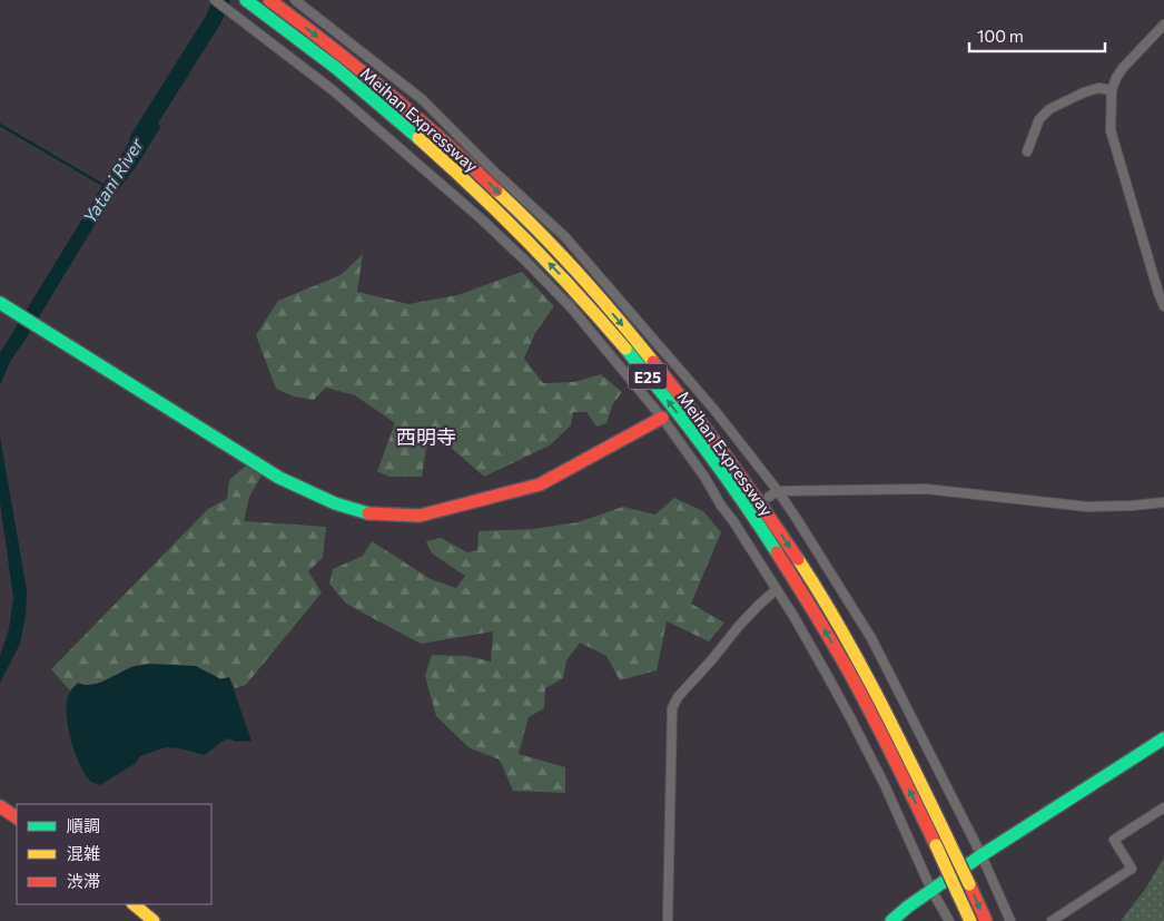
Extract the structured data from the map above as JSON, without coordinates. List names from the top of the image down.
{
  "streets": {
    "main road": ["Meihan Expressway", "E25"]
  },
  "districts": ["西明寺"],
  "water": ["Yatani River"],
  "legend": ["順調", "混雑", "渋滞"],
  "scale_bar": "100 m"
}
